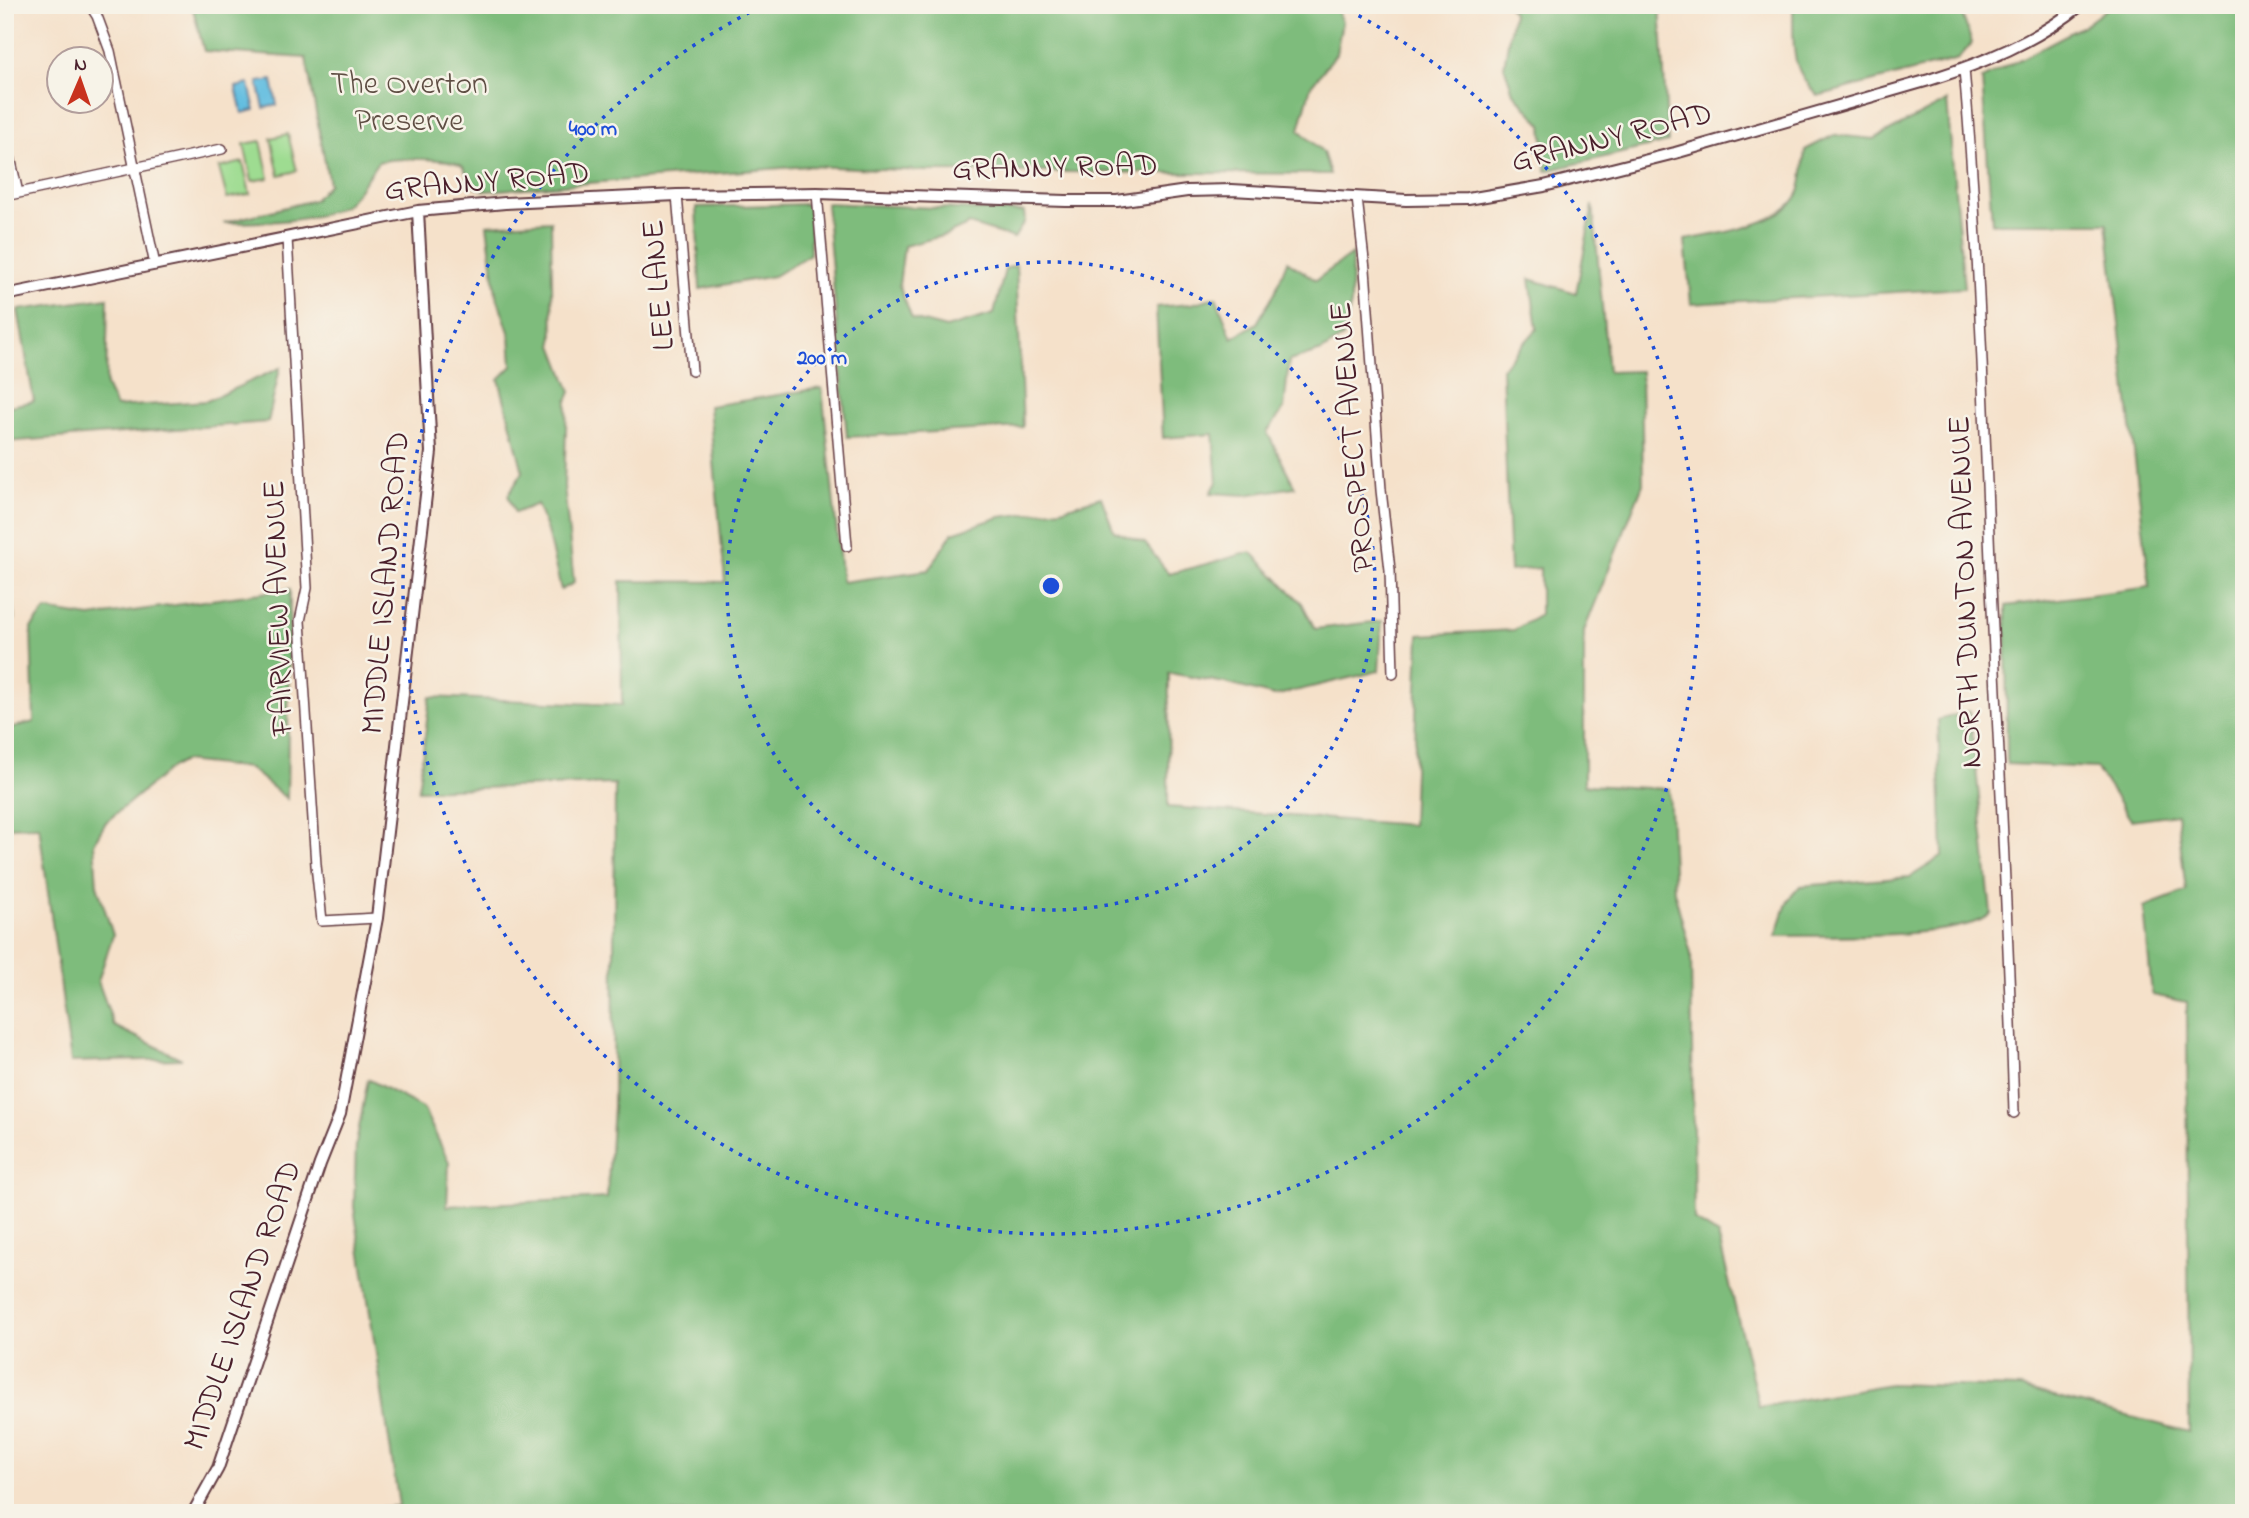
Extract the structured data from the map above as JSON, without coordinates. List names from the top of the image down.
{
  "streets": {
    "street": [
      "GRANNY ROAD",
      "LEE LANE",
      "PROSPECT AVENUE",
      "MIDDLE ISLAND ROAD",
      "NORTH DUNTON AVENUE",
      "FAIRVIEW AVENUE"
    ]
  },
  "crossings": [
    ["GRANNY ROAD", "LEE LANE"],
    ["GRANNY ROAD", "PROSPECT AVENUE"],
    ["GRANNY ROAD", "MIDDLE ISLAND ROAD"],
    ["GRANNY ROAD", "NORTH DUNTON AVENUE"],
    ["GRANNY ROAD", "FAIRVIEW AVENUE"],
    ["MIDDLE ISLAND ROAD", "FAIRVIEW AVENUE"]
  ],
  "parks": ["The Overton Preserve"],
  "north": "top",
  "rings": ["400 m", "200 m"]
}
